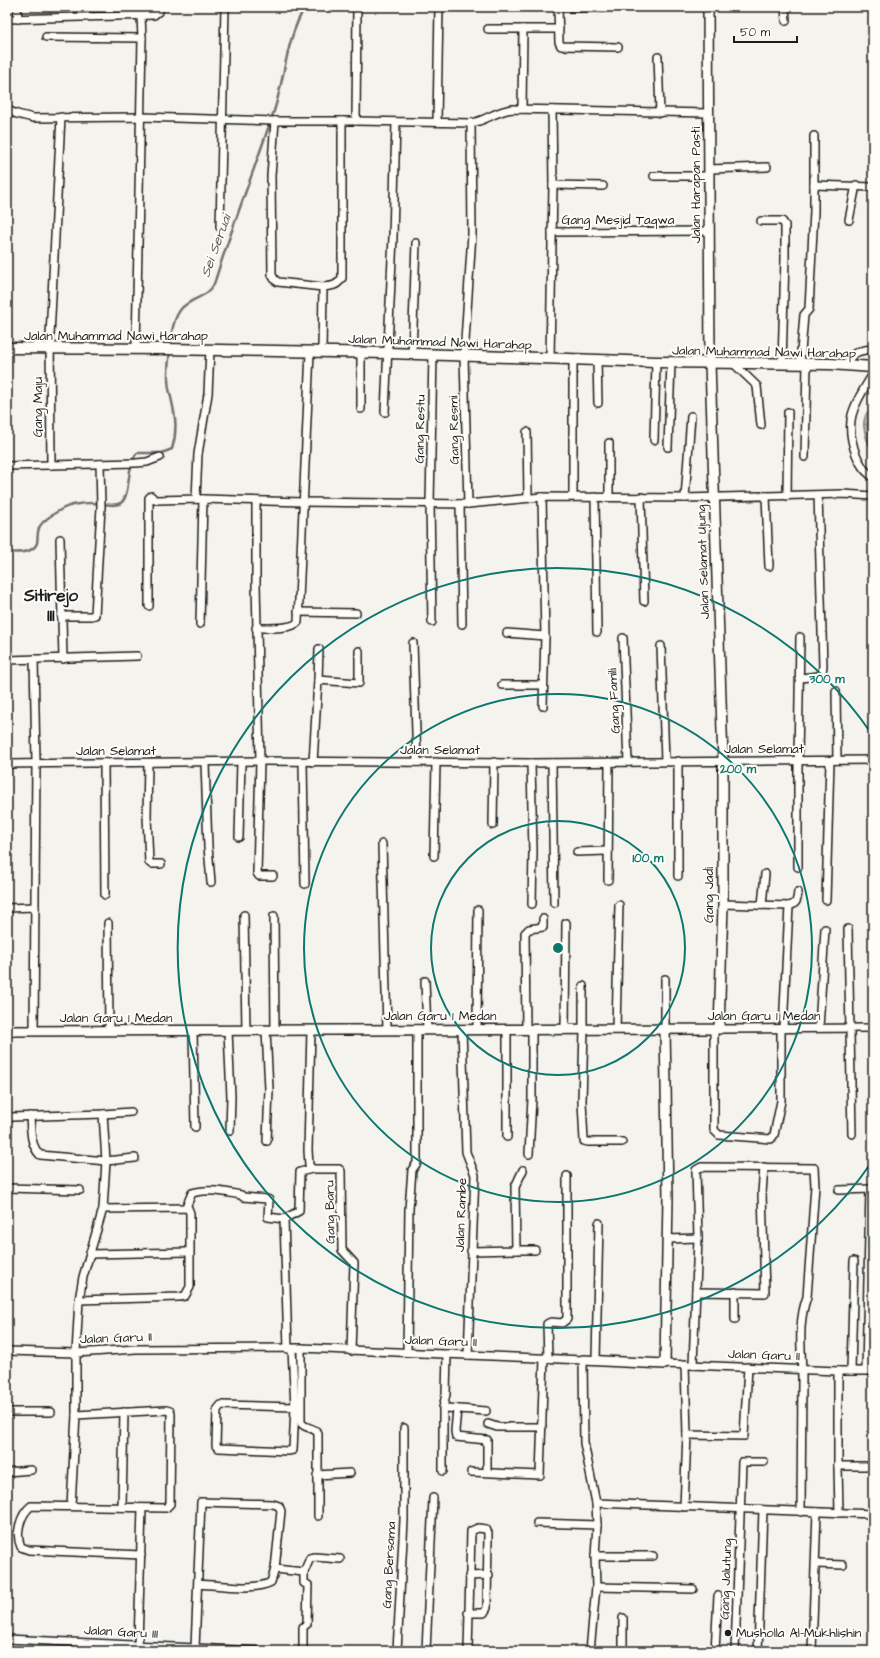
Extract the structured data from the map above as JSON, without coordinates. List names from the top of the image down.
{
  "streets": {
    "main road": ["Jalan Muhammad Nawi Harahap"],
    "street": [
      "Jalan Harapan Pasti",
      "Gang Mesjid Taqwa",
      "Gang Maju",
      "Gang Restu",
      "Gang Resmi",
      "Jalan Selamat Ujung",
      "Gang Famili",
      "Jalan Selamat",
      "Gang Jadi",
      "Jalan Garu 1 Medan",
      "Gang Baru",
      "Jalan Rambe",
      "Jalan Garu II",
      "Gang Bersama",
      "Gang Jalutung",
      "Jalan Garu III"
    ]
  },
  "crossings": [
    ["Jalan Harapan Pasti", "Gang Mesjid Taqwa"],
    ["Jalan Harapan Pasti", "Jalan Muhammad Nawi Harahap"],
    ["Jalan Harapan Pasti", "Jalan Selamat Ujung"],
    ["Jalan Muhammad Nawi Harahap", "Gang Maju"],
    ["Jalan Muhammad Nawi Harahap", "Gang Restu"],
    ["Jalan Muhammad Nawi Harahap", "Gang Resmi"],
    ["Jalan Muhammad Nawi Harahap", "Jalan Selamat Ujung"],
    ["Jalan Selamat Ujung", "Jalan Selamat"],
    ["Jalan Selamat Ujung", "Gang Jadi"],
    ["Gang Famili", "Jalan Selamat"],
    ["Jalan Selamat", "Gang Jadi"],
    ["Gang Jadi", "Jalan Garu 1 Medan"],
    ["Jalan Garu 1 Medan", "Jalan Rambe"],
    ["Gang Baru", "Jalan Garu II"],
    ["Jalan Rambe", "Jalan Garu II"]
  ],
  "districts": ["Sitirejo III"],
  "water": ["Sei Seruai"],
  "places": ["Musholla Al-Mukhlishin"],
  "scale_bar": "50 m",
  "rings": ["300 m", "200 m", "100 m"]
}
